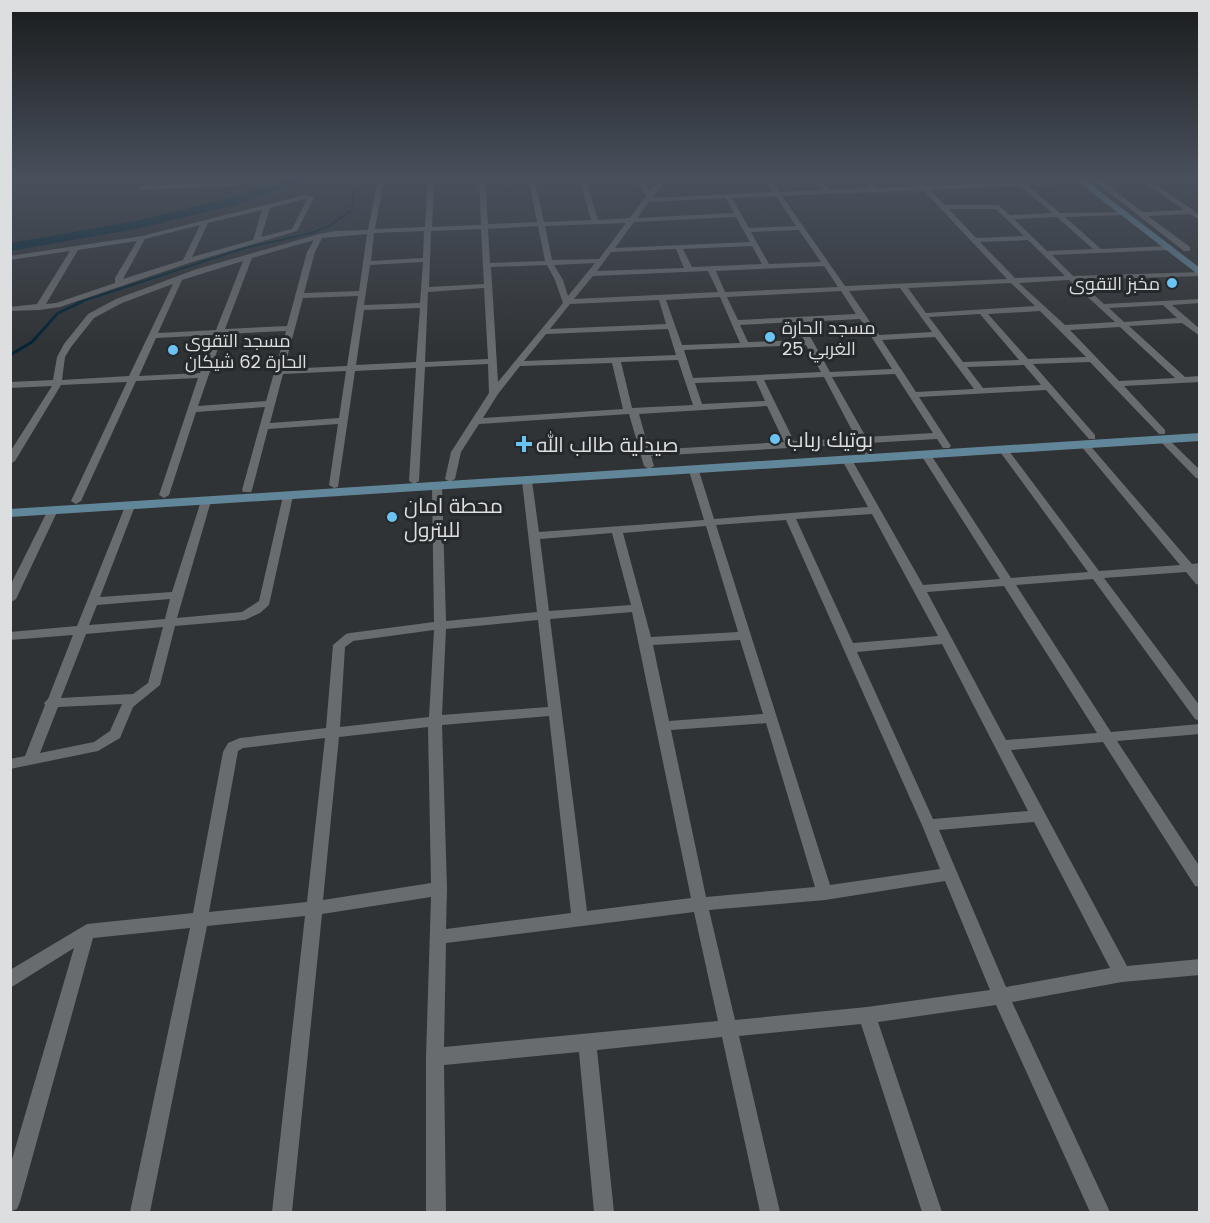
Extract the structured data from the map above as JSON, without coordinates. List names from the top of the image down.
{
  "places": {
    "other": [
      "مخبز التقوى",
      "مسجد الحارة 25 الغربي",
      "مسجد التقوى الحارة 62 شيكان",
      "بوتيك رباب",
      "محطة امان للبترول"
    ],
    "health": ["صيدلية طالب الله"]
  }
}
